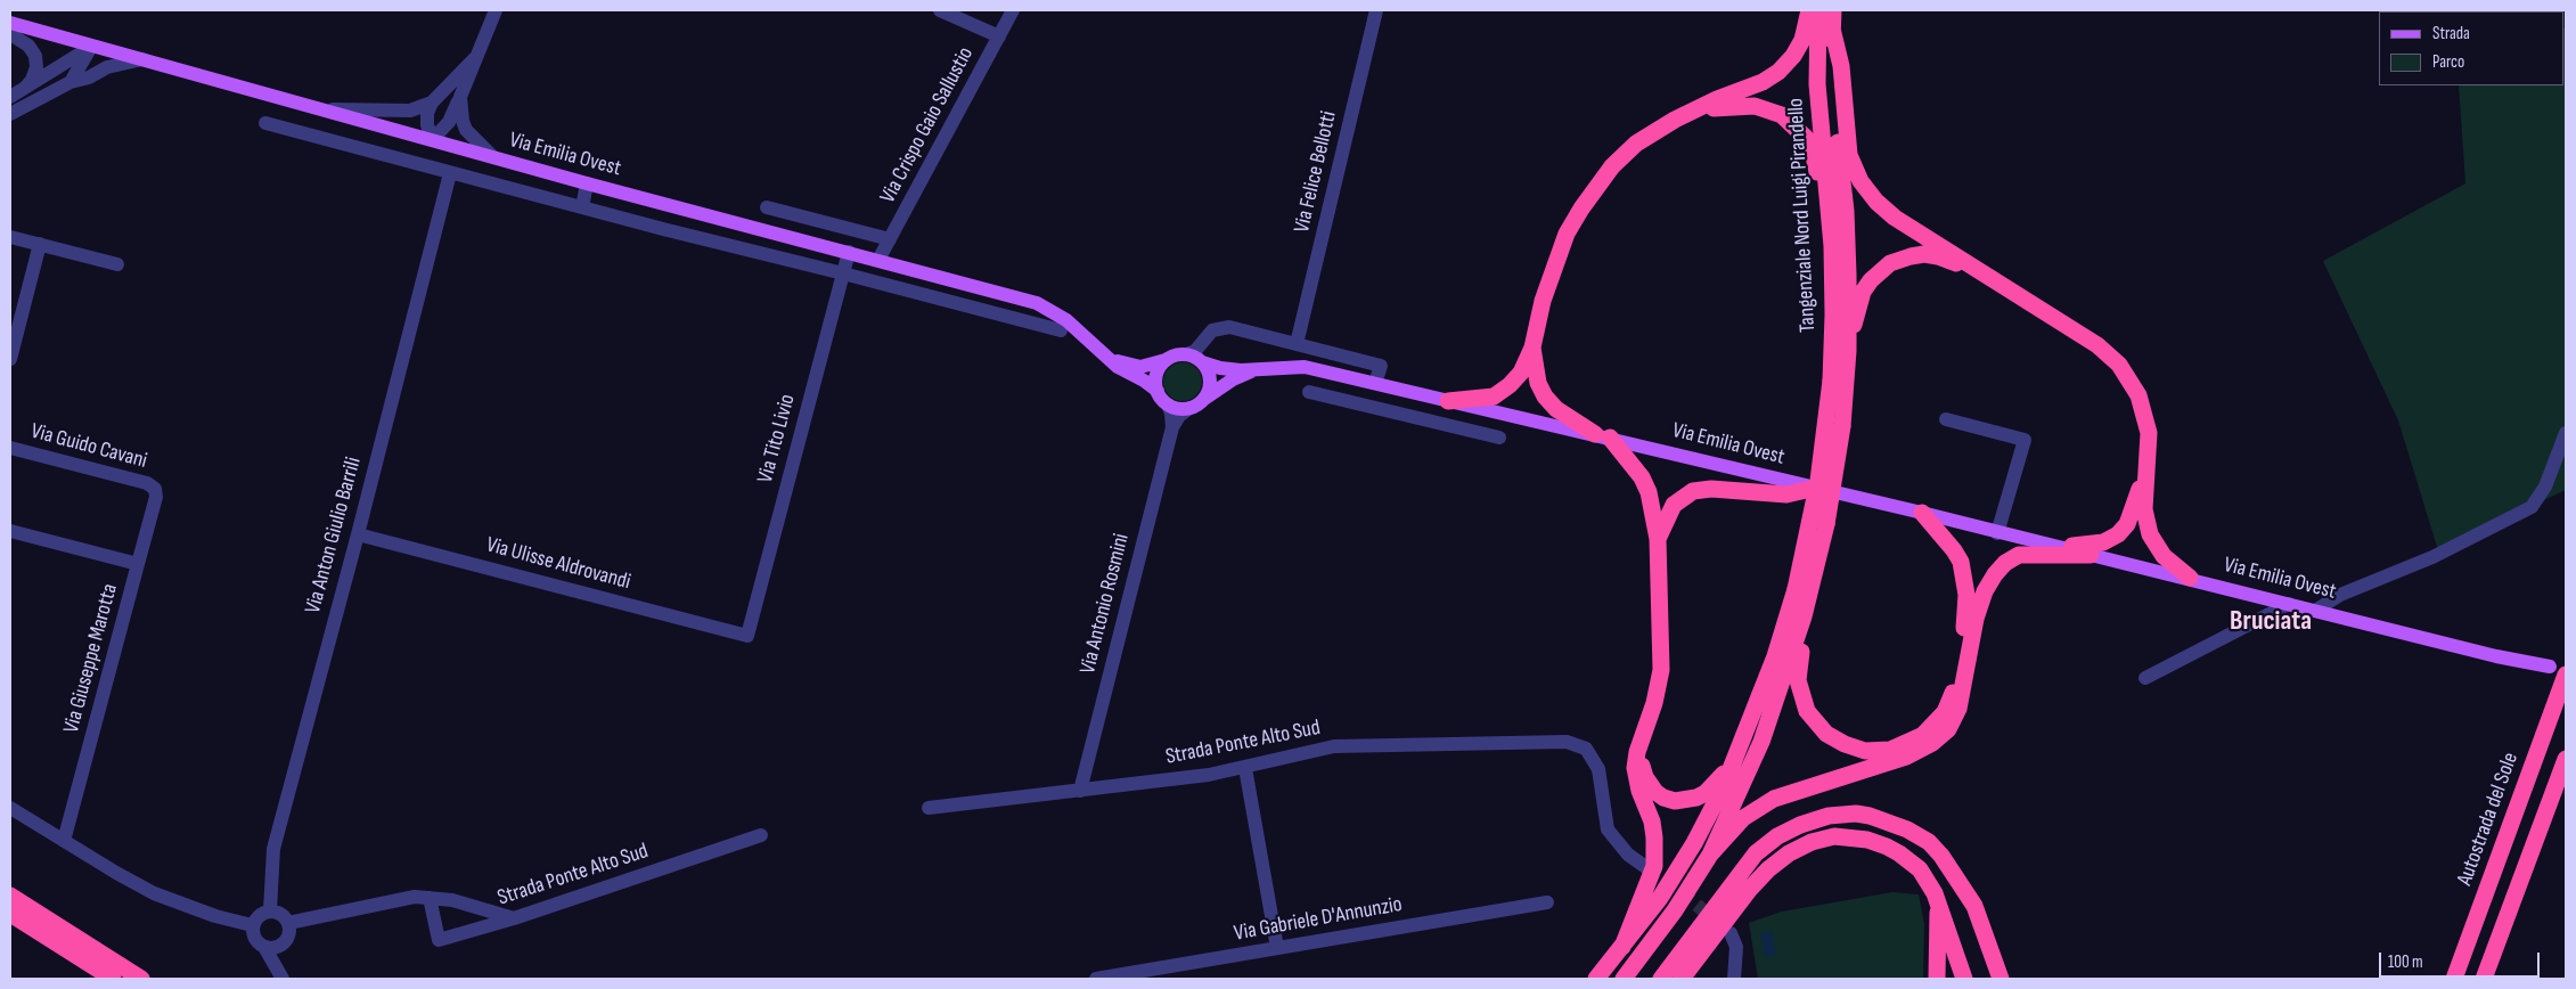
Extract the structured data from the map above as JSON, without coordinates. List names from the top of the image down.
{
  "streets": {
    "highway": ["Tangenziale Nord Luigi Pirandello", "Autostrada del Sole"],
    "main road": ["Via Emilia Ovest"],
    "street": [
      "Via Crispo Gaio Sallustio",
      "Via Felice Bellotti",
      "Via Tito Livio",
      "Via Guido Cavani",
      "Via Anton Giulio Barrili",
      "Via Ulisse Aldrovandi",
      "Via Antonio Rosmini",
      "Via Giuseppe Marotta",
      "Strada Ponte Alto Sud",
      "Via Gabriele D'Annunzio"
    ]
  },
  "crossings": [
    ["Via Crispo Gaio Sallustio", "Via Emilia Ovest"],
    ["Via Emilia Ovest", "Via Tito Livio"],
    ["Via Tito Livio", "Via Ulisse Aldrovandi"],
    ["Via Guido Cavani", "Via Giuseppe Marotta"],
    ["Via Anton Giulio Barrili", "Via Ulisse Aldrovandi"],
    ["Via Antonio Rosmini", "Strada Ponte Alto Sud"]
  ],
  "districts": ["Bruciata"],
  "legend": ["Strada", "Parco"],
  "scale_bar": "100 m"
}
